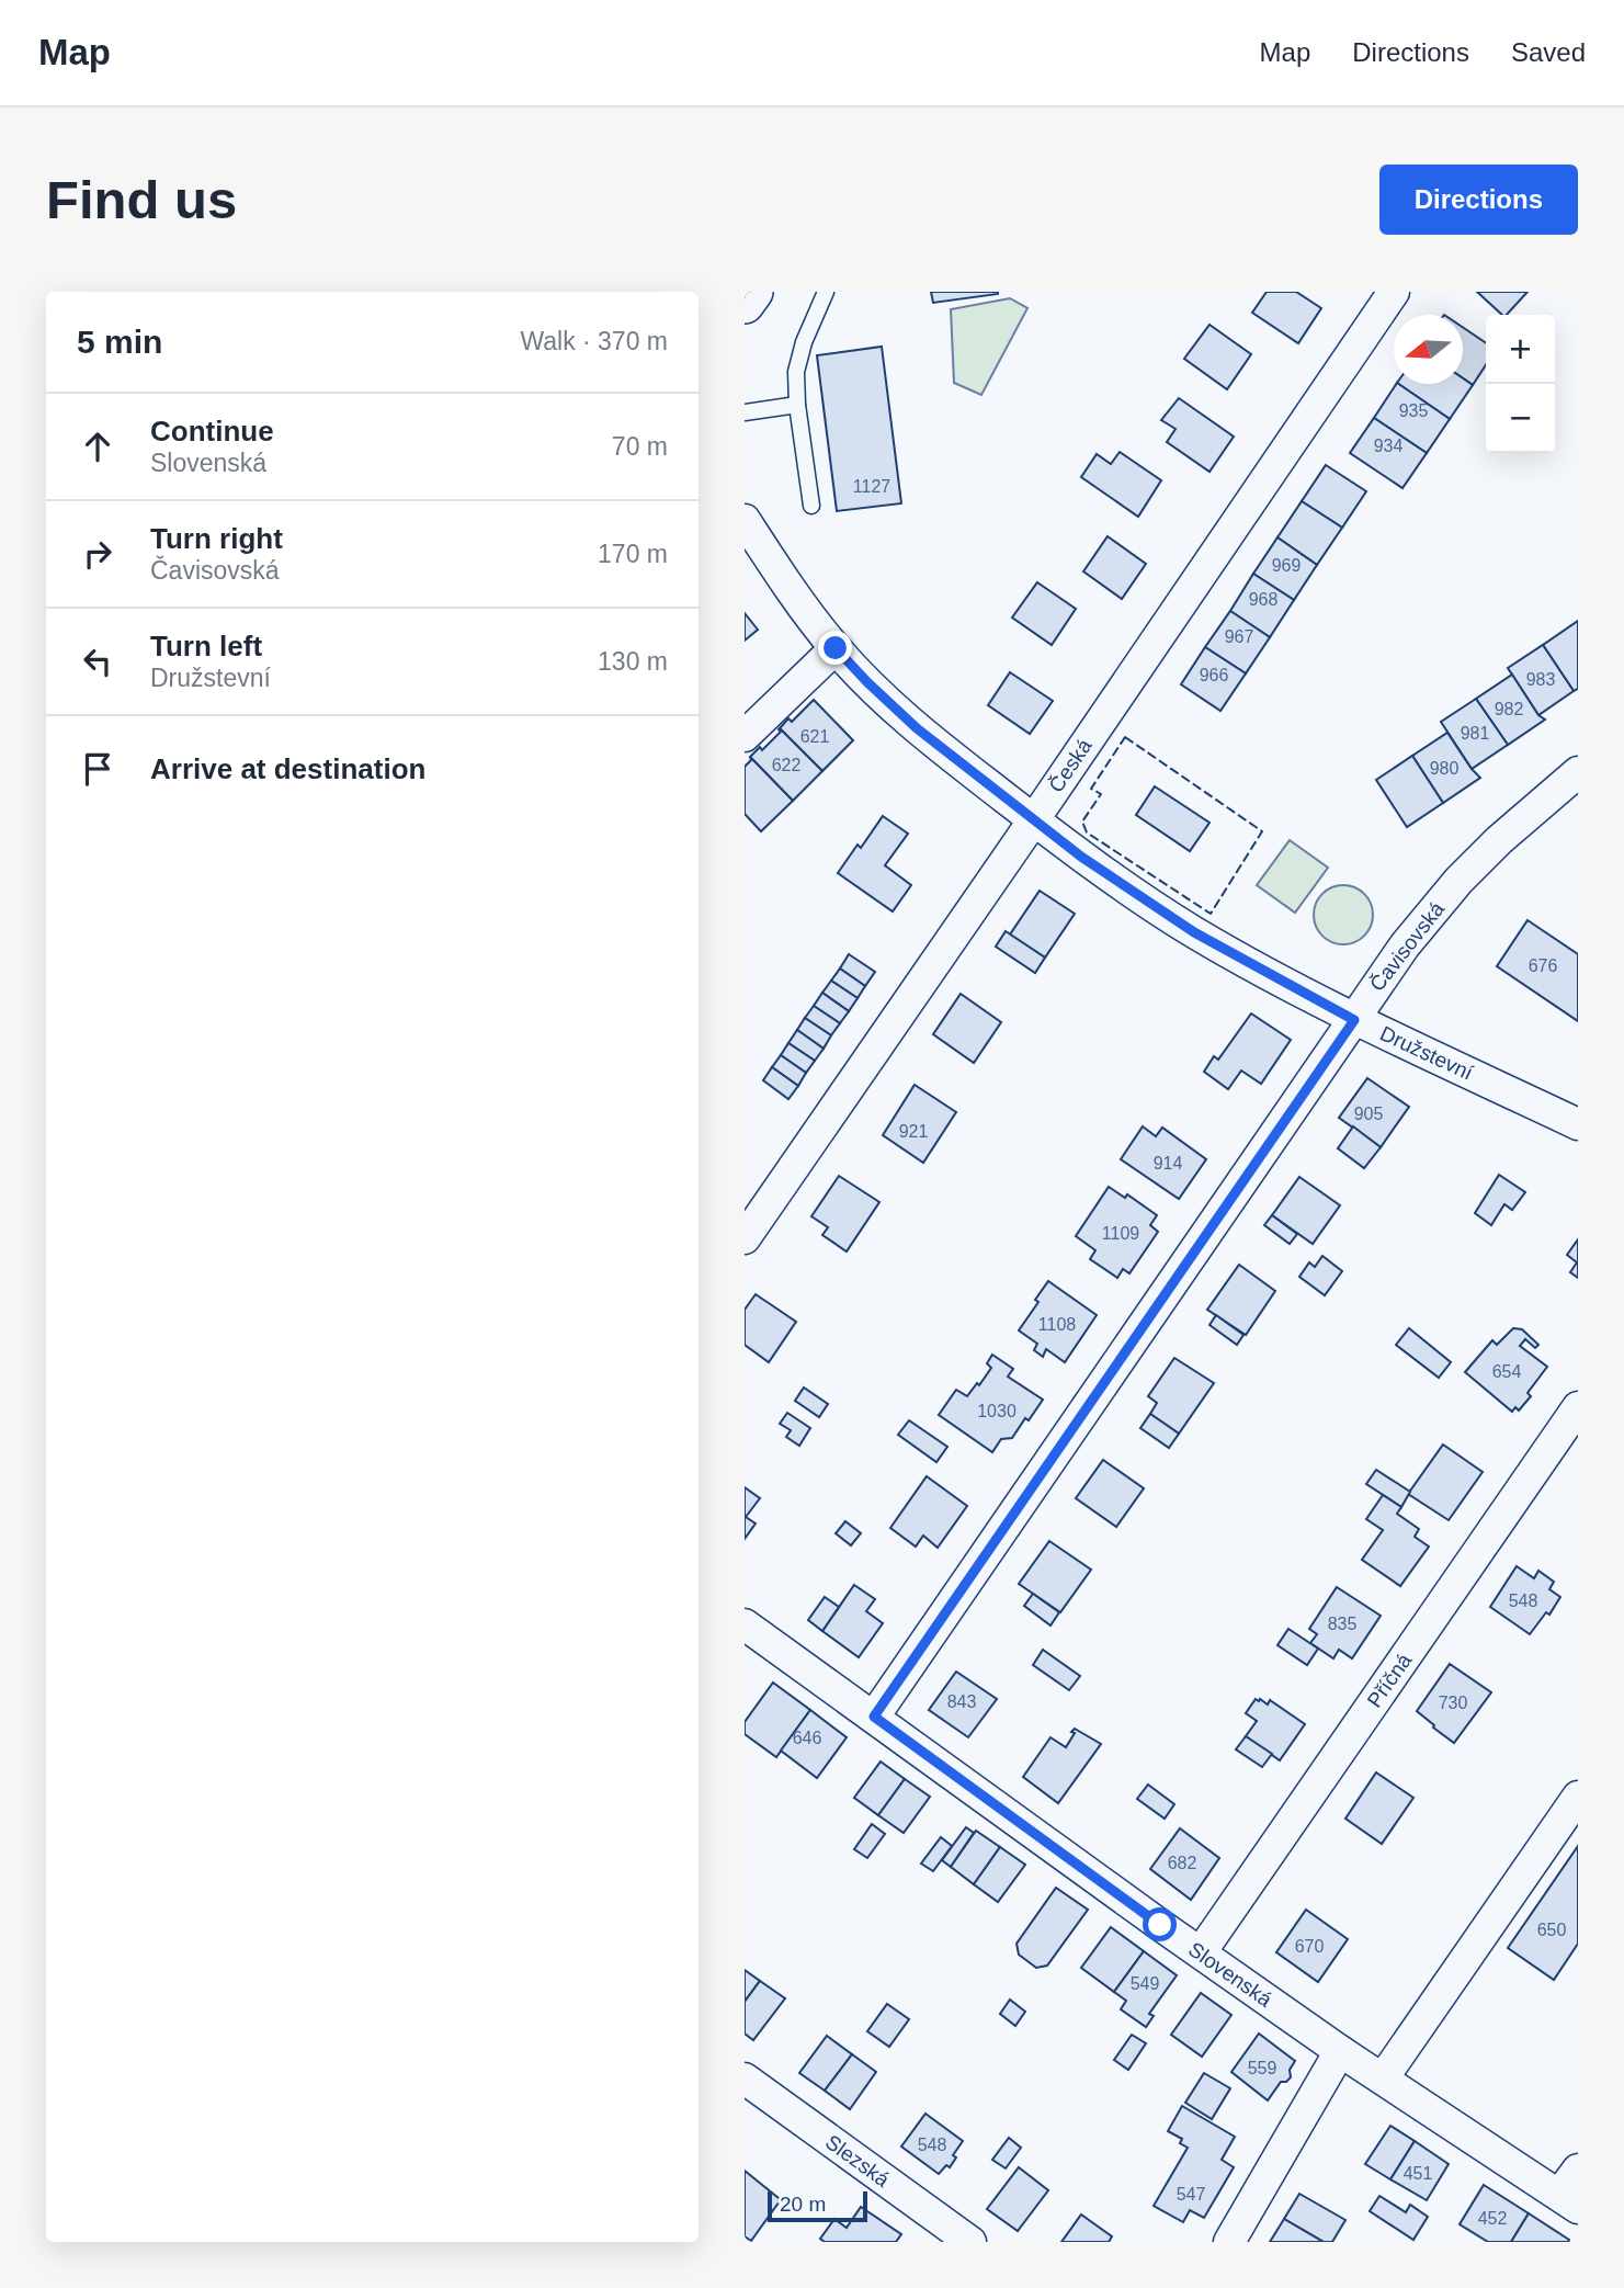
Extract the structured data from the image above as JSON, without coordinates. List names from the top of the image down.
{
  "streets": {
    "street": [
      "Česká",
      "Čavisovská",
      "Družstevní",
      "Příčná",
      "Slovenská",
      "Slezská"
    ]
  },
  "crossings": [
    ["Česká", "Družstevní"],
    ["Čavisovská", "Družstevní"],
    ["Čavisovská", "Slovenská"],
    ["Příčná", "Slovenská"]
  ],
  "house_numbers": [
    "935",
    "934",
    "1127",
    "969",
    "968",
    "967",
    "966",
    "983",
    "982",
    "981",
    "621",
    "622",
    "980",
    "676",
    "905",
    "921",
    "914",
    "1109",
    "1108",
    "654",
    "1030",
    "548",
    "835",
    "843",
    "730",
    "646",
    "682",
    "650",
    "670",
    "549",
    "559",
    "548",
    "451",
    "547",
    "452"
  ],
  "scale_bar": "20 m",
  "north": "left",
  "page": {
    "header": "Map",
    "nav": ["Map", "Directions", "Saved"],
    "buttons": "Directions",
    "title": "Find us",
    "heading": ["5 min", "Walk · 370 m"],
    "map_buttons": ["+", "−"],
    "list": [
      ["Continue", "Slovenská", "70 m"],
      ["Turn right", "Čavisovská", "170 m"],
      ["Turn left", "Družstevní", "130 m"],
      "Arrive at destination"
    ],
    "scale": "20 m"
  }
}
